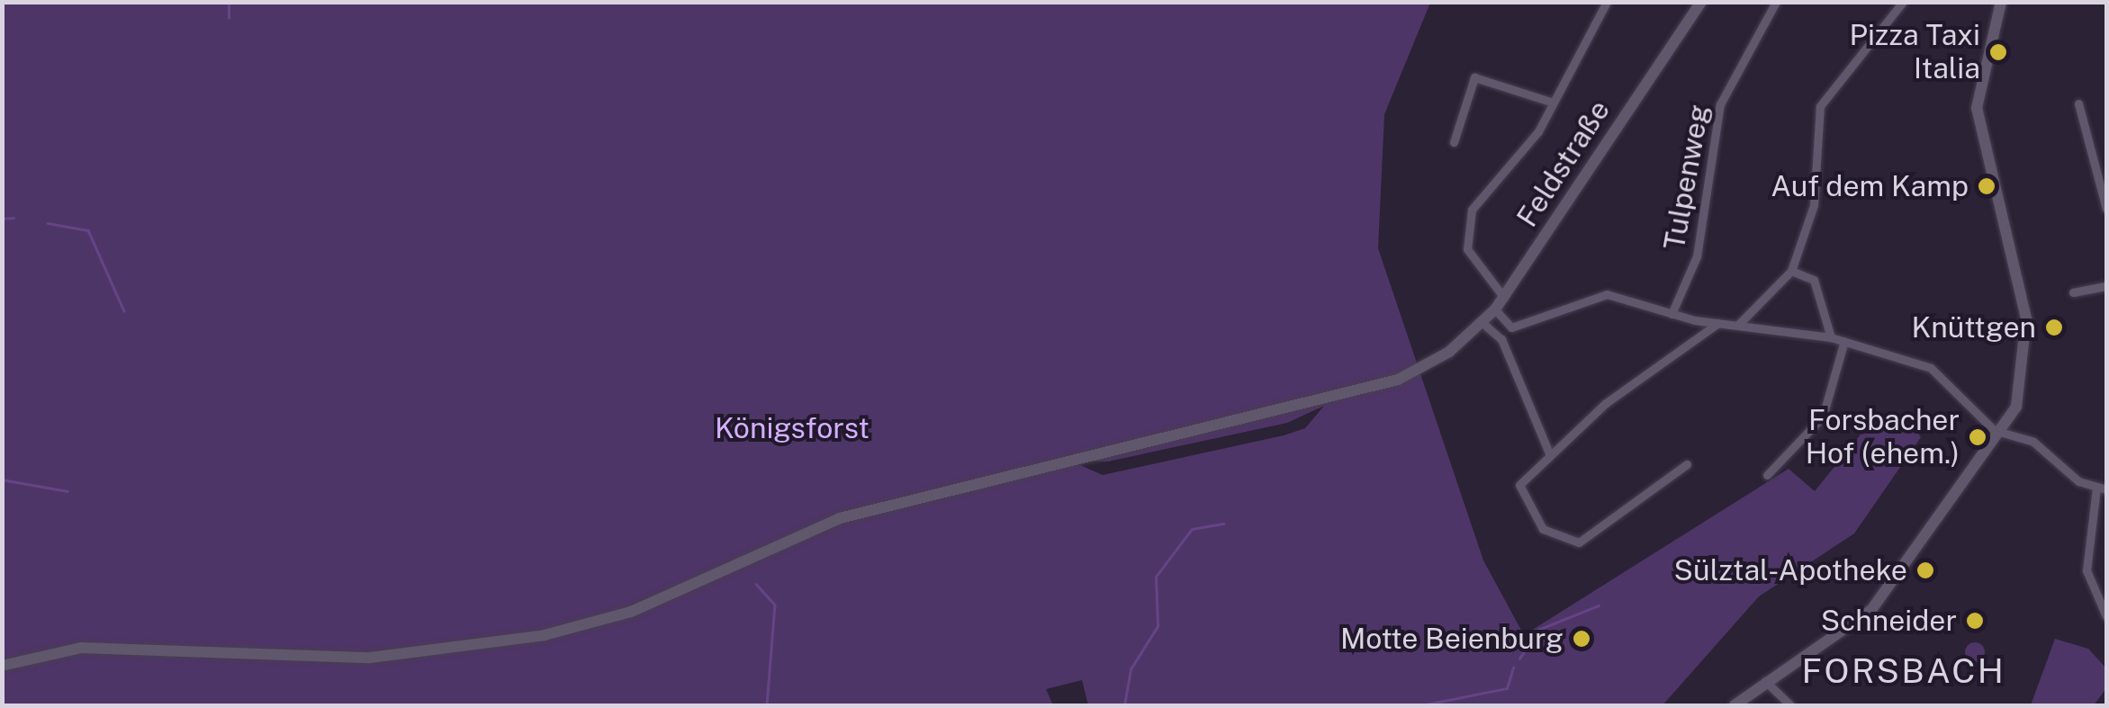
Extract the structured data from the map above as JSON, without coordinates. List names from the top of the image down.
{
  "streets": {
    "main road": ["Feldstraße"],
    "street": ["Tulpenweg"]
  },
  "districts": ["FORSBACH"],
  "parks": ["Königsforst"],
  "places": [
    "Pizza Taxi Italia",
    "Auf dem Kamp",
    "Knüttgen",
    "Forsbacher Hof (ehem.)",
    "Sülztal-Apotheke",
    "Schneider",
    "Motte Beienburg"
  ]
}
